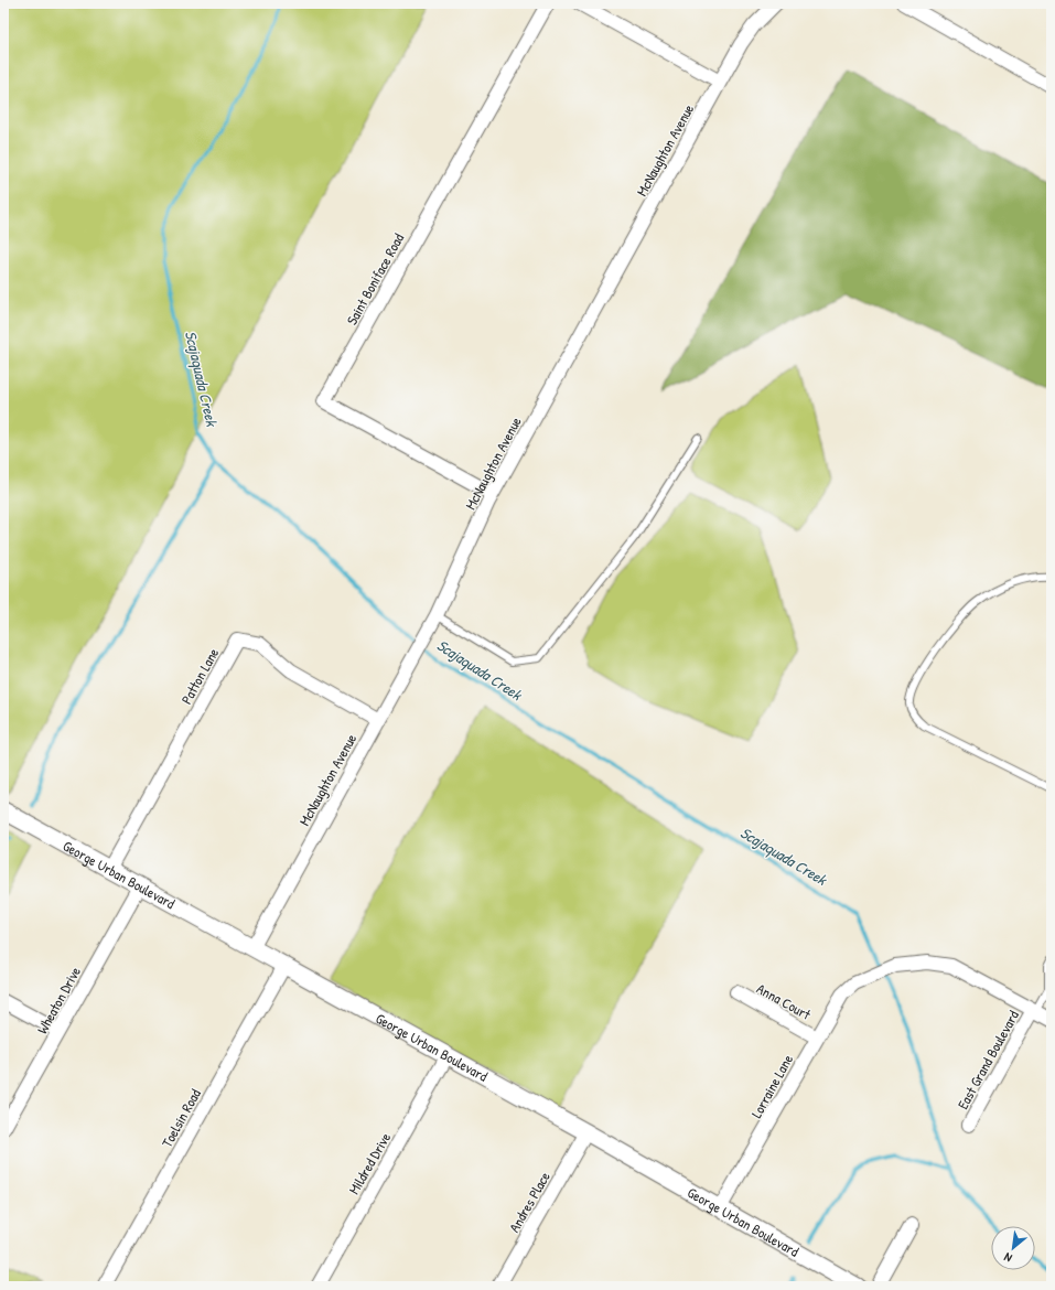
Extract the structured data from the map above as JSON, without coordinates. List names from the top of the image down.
{
  "streets": {
    "street": [
      "McNaughton Avenue",
      "Saint Boniface Road",
      "Patton Lane",
      "George Urban Boulevard",
      "Wheaton Drive",
      "Anna Court",
      "East Grand Boulevard",
      "Lorraine Lane",
      "Toelsin Road",
      "Mildred Drive",
      "Andres Place"
    ]
  },
  "crossings": [
    ["McNaughton Avenue", "Saint Boniface Road"],
    ["McNaughton Avenue", "Patton Lane"],
    ["McNaughton Avenue", "George Urban Boulevard"],
    ["Patton Lane", "George Urban Boulevard"],
    ["George Urban Boulevard", "Wheaton Drive"],
    ["George Urban Boulevard", "Lorraine Lane"],
    ["George Urban Boulevard", "Toelsin Road"],
    ["George Urban Boulevard", "Mildred Drive"],
    ["George Urban Boulevard", "Andres Place"],
    ["Anna Court", "Lorraine Lane"],
    ["East Grand Boulevard", "Lorraine Lane"]
  ],
  "water": ["Scajaquada Creek"],
  "north": "bottom left"
}
